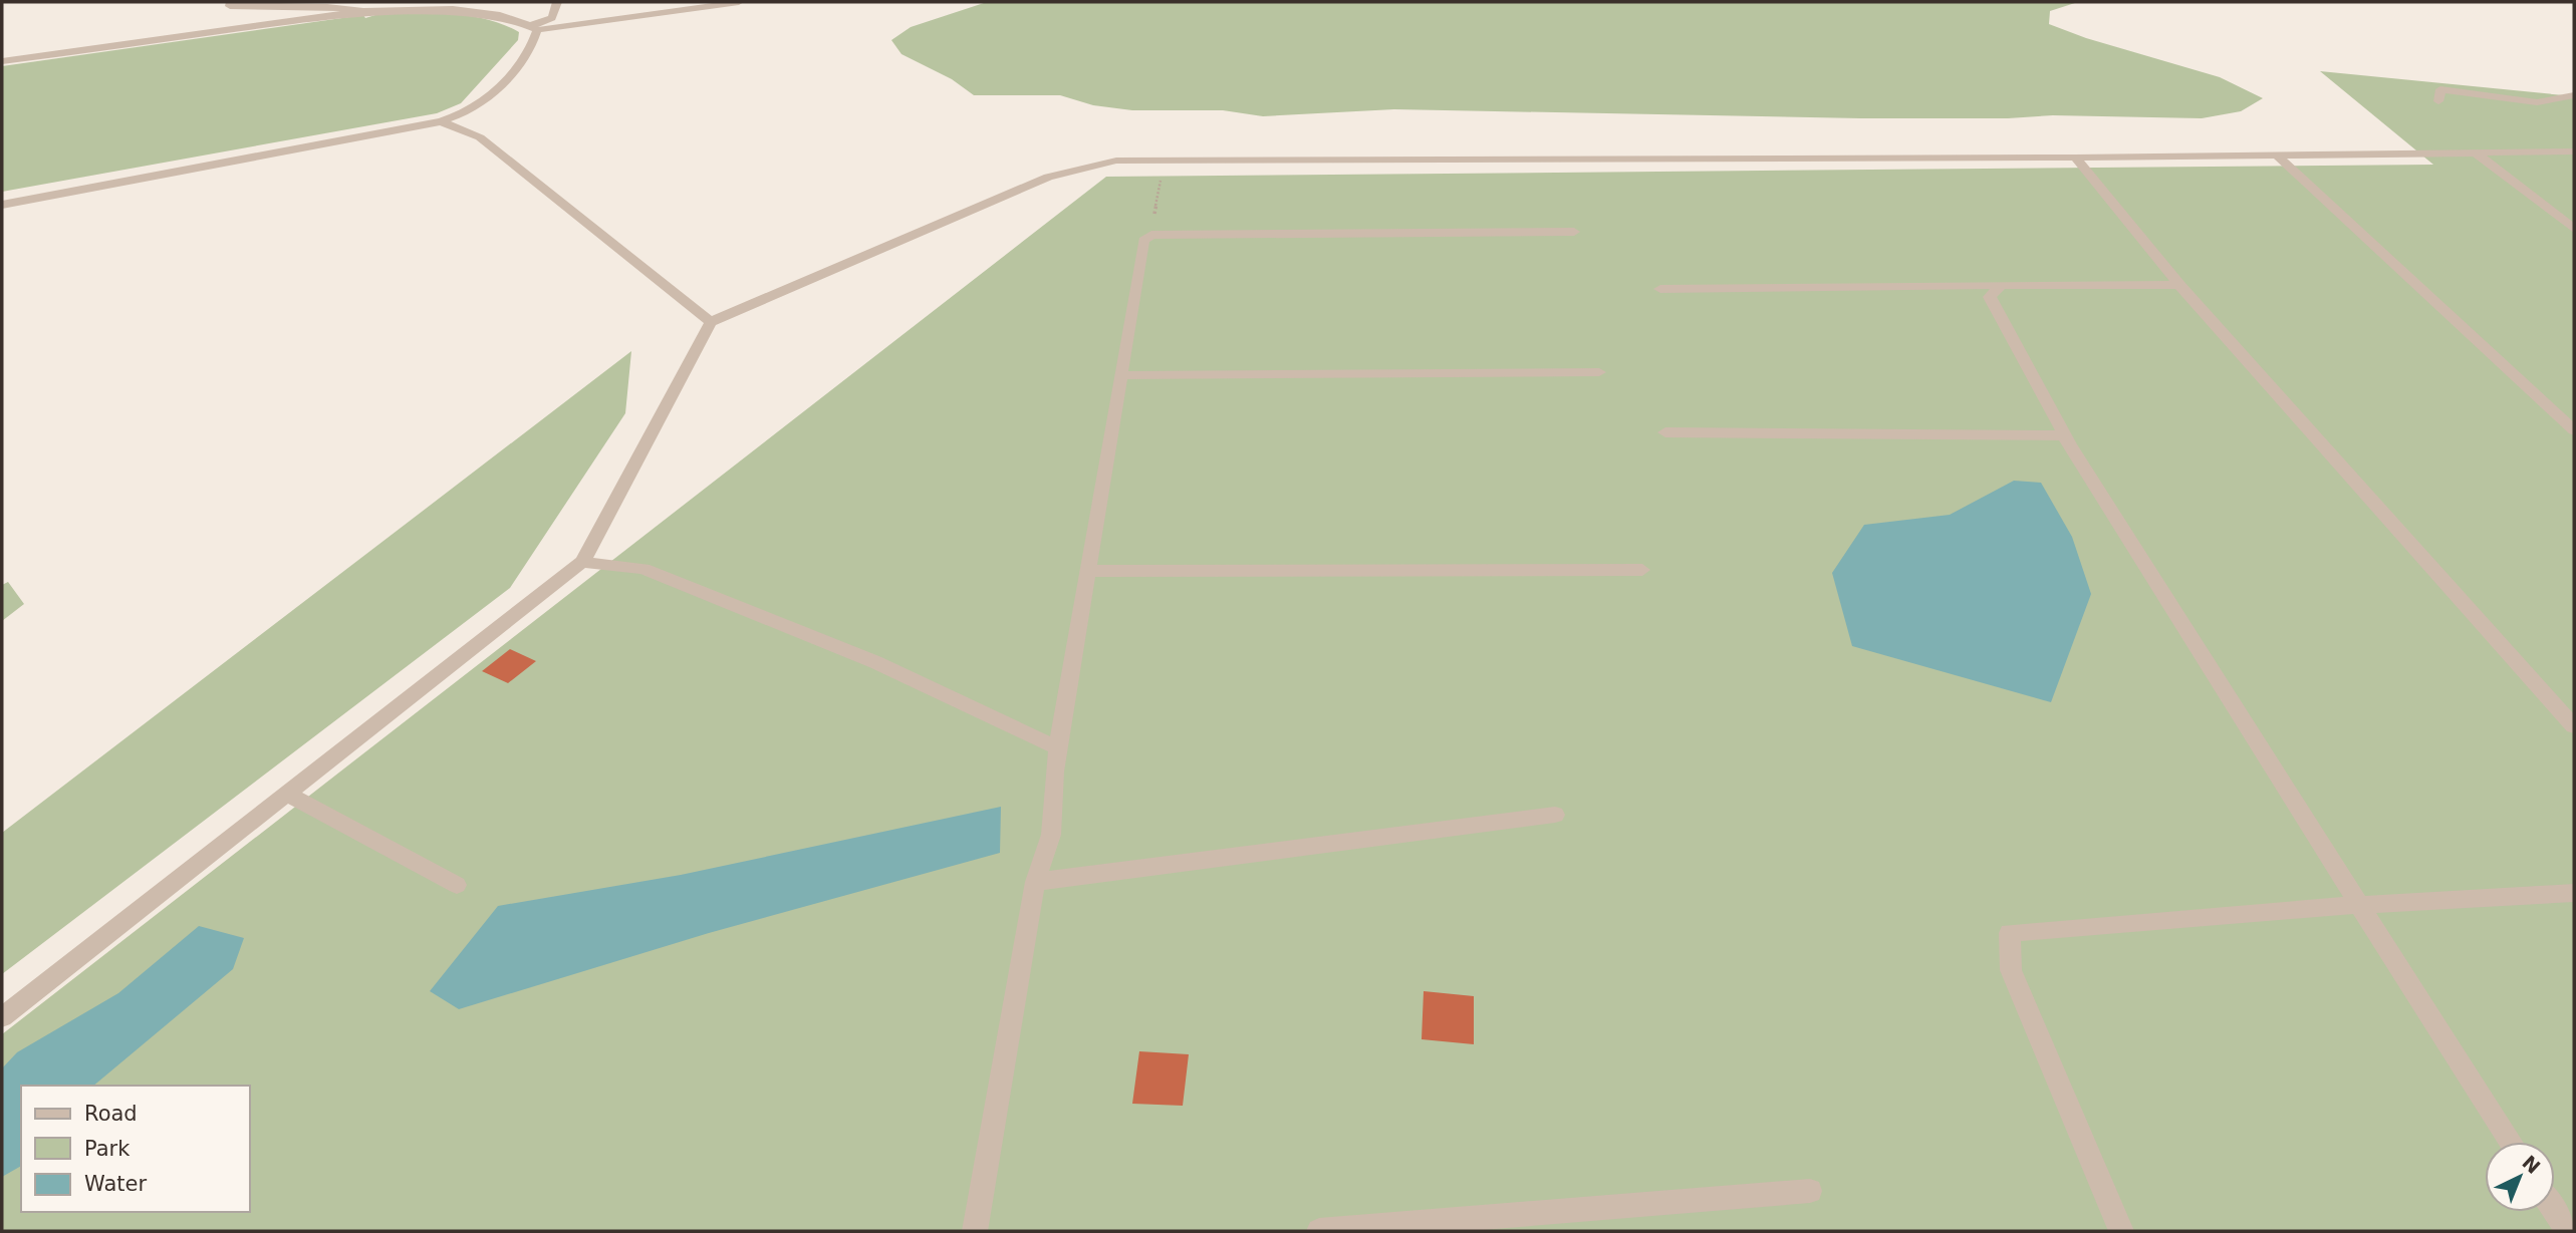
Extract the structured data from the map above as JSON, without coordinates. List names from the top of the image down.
{
  "legend": ["Road", "Park", "Water"],
  "north": "top right"
}
